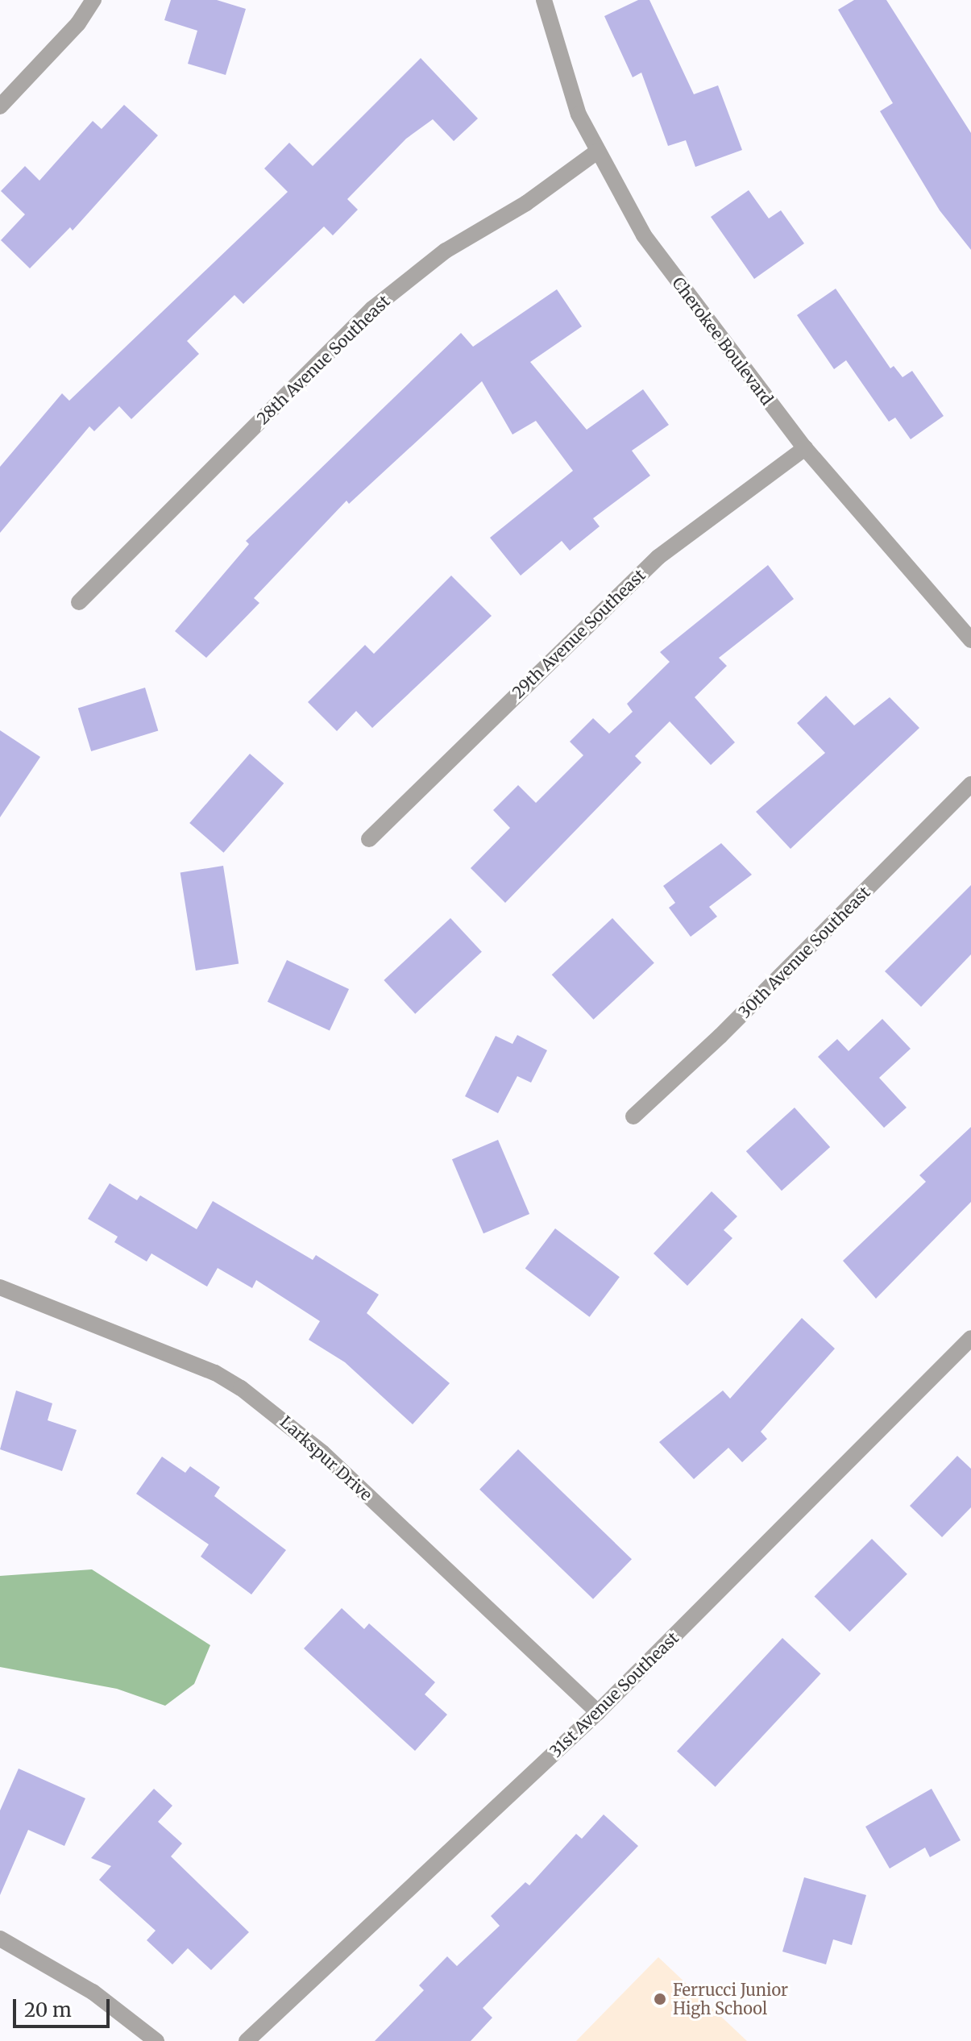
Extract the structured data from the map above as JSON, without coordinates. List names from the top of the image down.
{
  "streets": {
    "street": [
      "Cherokee Boulevard",
      "28th Avenue Southeast",
      "29th Avenue Southeast",
      "30th Avenue Southeast",
      "Larkspur Drive",
      "31st Avenue Southeast"
    ]
  },
  "crossings": [
    ["Cherokee Boulevard", "28th Avenue Southeast"],
    ["Cherokee Boulevard", "29th Avenue Southeast"],
    ["Larkspur Drive", "31st Avenue Southeast"]
  ],
  "places": ["Ferrucci Junior High School"],
  "scale_bar": "20 m"
}
